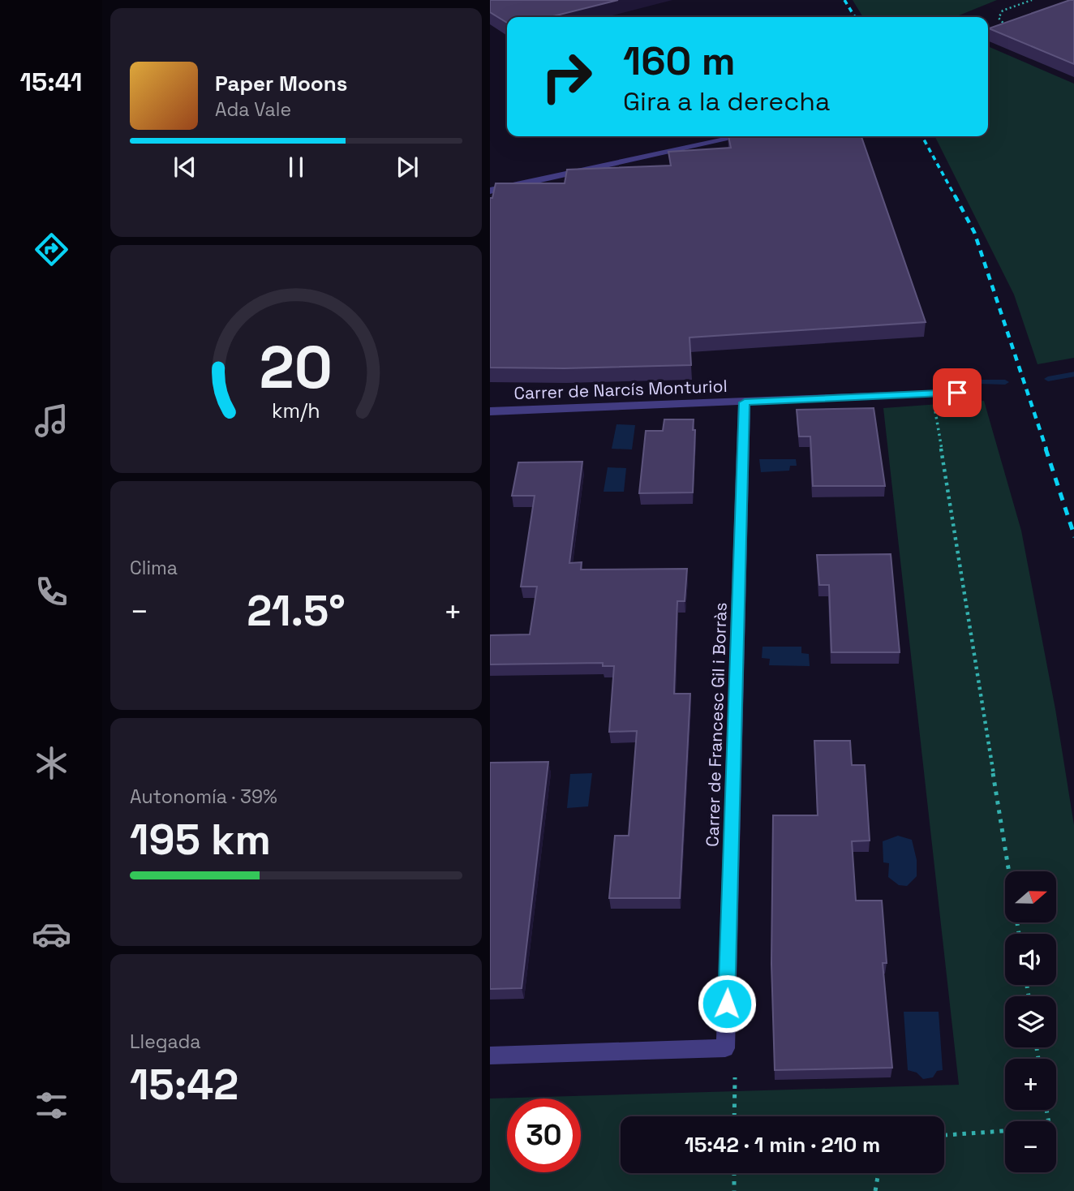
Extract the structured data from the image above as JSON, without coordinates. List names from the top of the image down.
{
  "streets": {
    "street": ["Carrer de Narcís Monturiol", "Carrer de Francesc Gil i Borràs"]
  },
  "crossings": [
    ["Carrer de Narcís Monturiol", "Carrer de Francesc Gil i Borràs"]
  ],
  "north": "right",
  "page": {
    "tabs": "15:41",
    "turn": ["160 m", "Gira a la derecha"],
    "song": ["Paper Moons", "Ada Vale"],
    "tile": [
      "Clima",
      ["Autonomía · 39%", "195 km"],
      ["Llegada", "15:42"]
    ],
    "heat": ["−", "21.5°", "+"],
    "map_buttons": ["+", "−"],
    "limit": "30",
    "trip": "15:42 · 1 min · 210 m",
    "gauge": ["20", "km/h"]
  }
}
